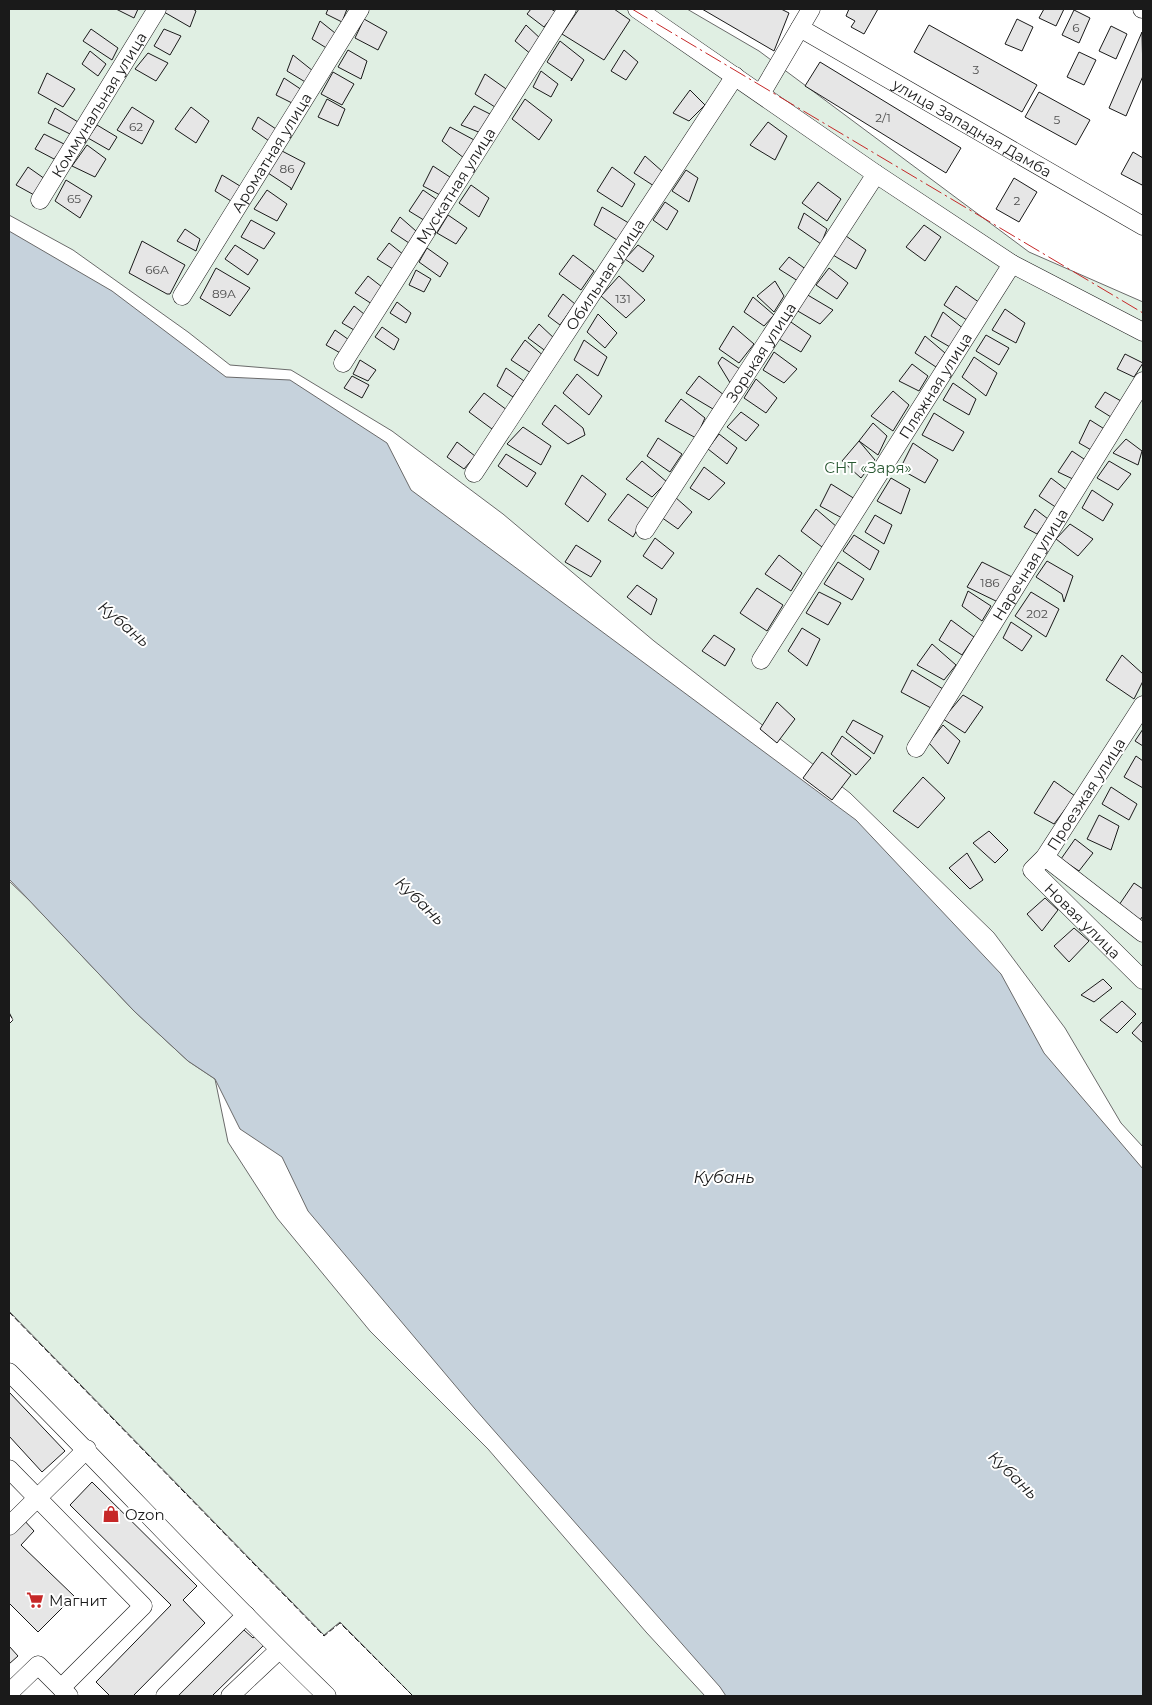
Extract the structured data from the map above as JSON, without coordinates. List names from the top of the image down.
{
  "streets": {
    "street": [
      "Коммунальная улица",
      "улица Западная Дамба",
      "Ароматная улица",
      "Мускатная улица",
      "Обильная улица",
      "Зорькая улица",
      "Пляжная улица",
      "Наречная улица",
      "Проезжая улица",
      "Новая улица"
    ]
  },
  "crossings": [
    ["Проезжая улица", "Новая улица"]
  ],
  "water": ["Кубань"],
  "parks": ["СНТ «Заря»"],
  "places": {
    "shop": ["Ozon"],
    "supermarket": ["Магнит"]
  },
  "house_numbers": [
    "6",
    "3",
    "2/1",
    "5",
    "62",
    "86",
    "65",
    "2",
    "66А",
    "89А",
    "131",
    "186",
    "202"
  ]
}
